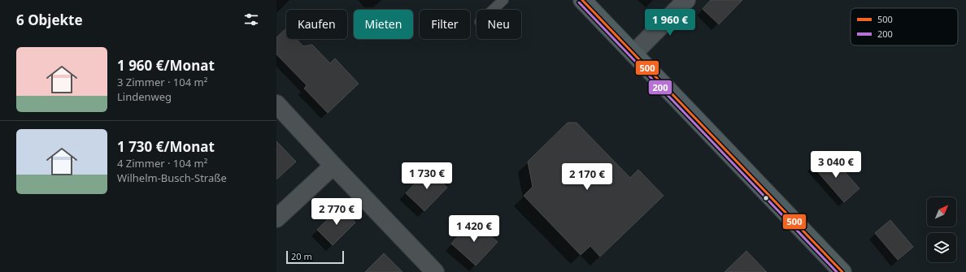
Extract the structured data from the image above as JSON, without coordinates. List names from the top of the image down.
{
  "lines": ["transit line 500", "transit line 200"],
  "legend": ["500", "200"],
  "scale_bar": "20 m",
  "north": "top right",
  "page": {
    "heading": "6 Objekte",
    "price": [
      "1 960 €",
      "3 040 €",
      "1 730 €",
      "2 170 €",
      "2 770 €",
      "1 420 €"
    ],
    "chip": [
      "Kaufen",
      "Mieten",
      "Filter",
      "Neu"
    ],
    "list": [
      {
        "name": "1 960 €/Monat",
        "note": "3 Zimmer · 104 m² · Lindenweg"
      },
      {
        "name": "1 730 €/Monat",
        "note": "4 Zimmer · 104 m² · Wilhelm-Busch-Straße"
      }
    ],
    "scale": "20 m"
  }
}
